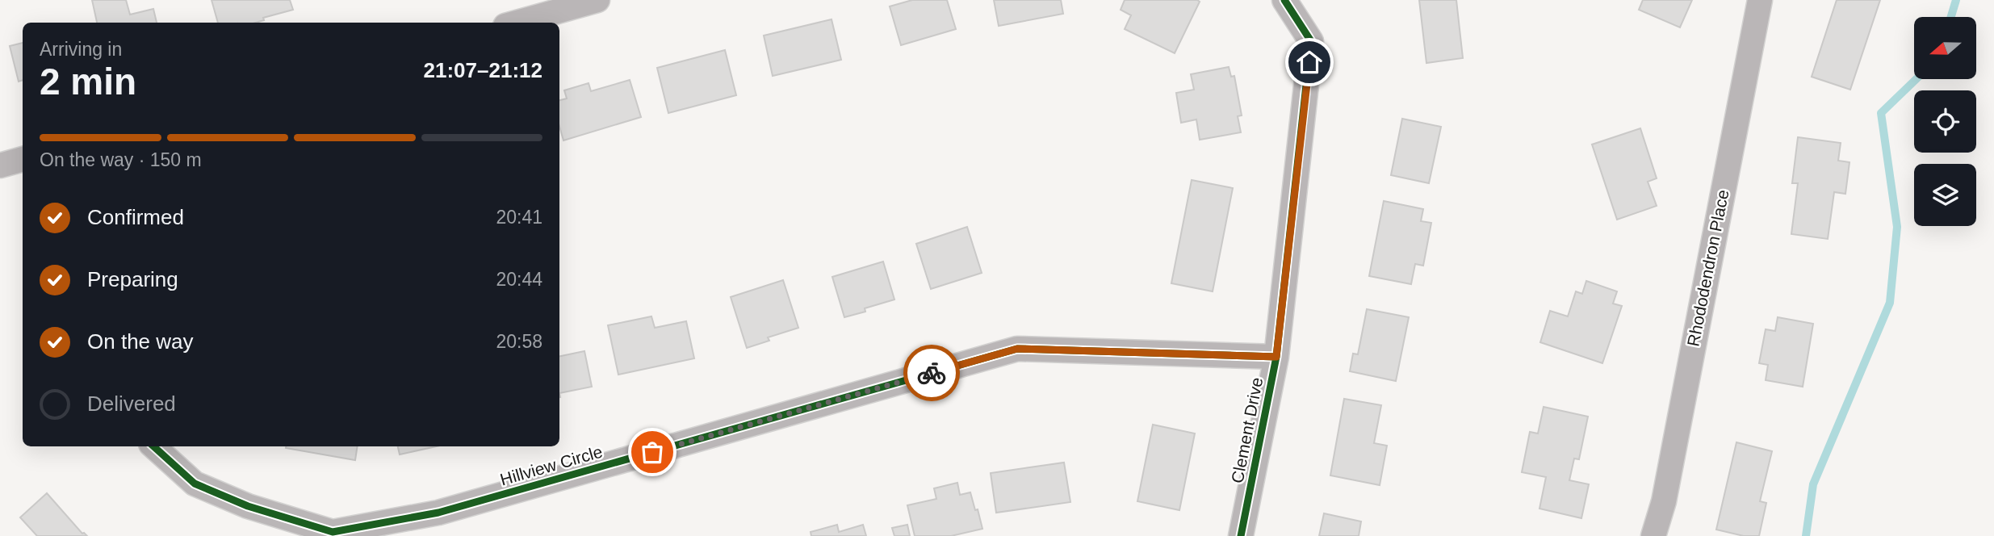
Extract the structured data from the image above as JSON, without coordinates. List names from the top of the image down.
{
  "streets": {
    "street": ["Rhododendron Place", "Clement Drive", "Hillview Circle"]
  },
  "crossings": [
    ["Clement Drive", "Hillview Circle"]
  ],
  "north": "left",
  "page": {
    "heading": ["2 min", "Arriving in", "21:07–21:12"],
    "bar": "On the way · 150 m",
    "list": [
      ["Confirmed", "20:41"],
      ["Preparing", "20:44"],
      ["On the way", "20:58"],
      "Delivered"
    ]
  }
}
